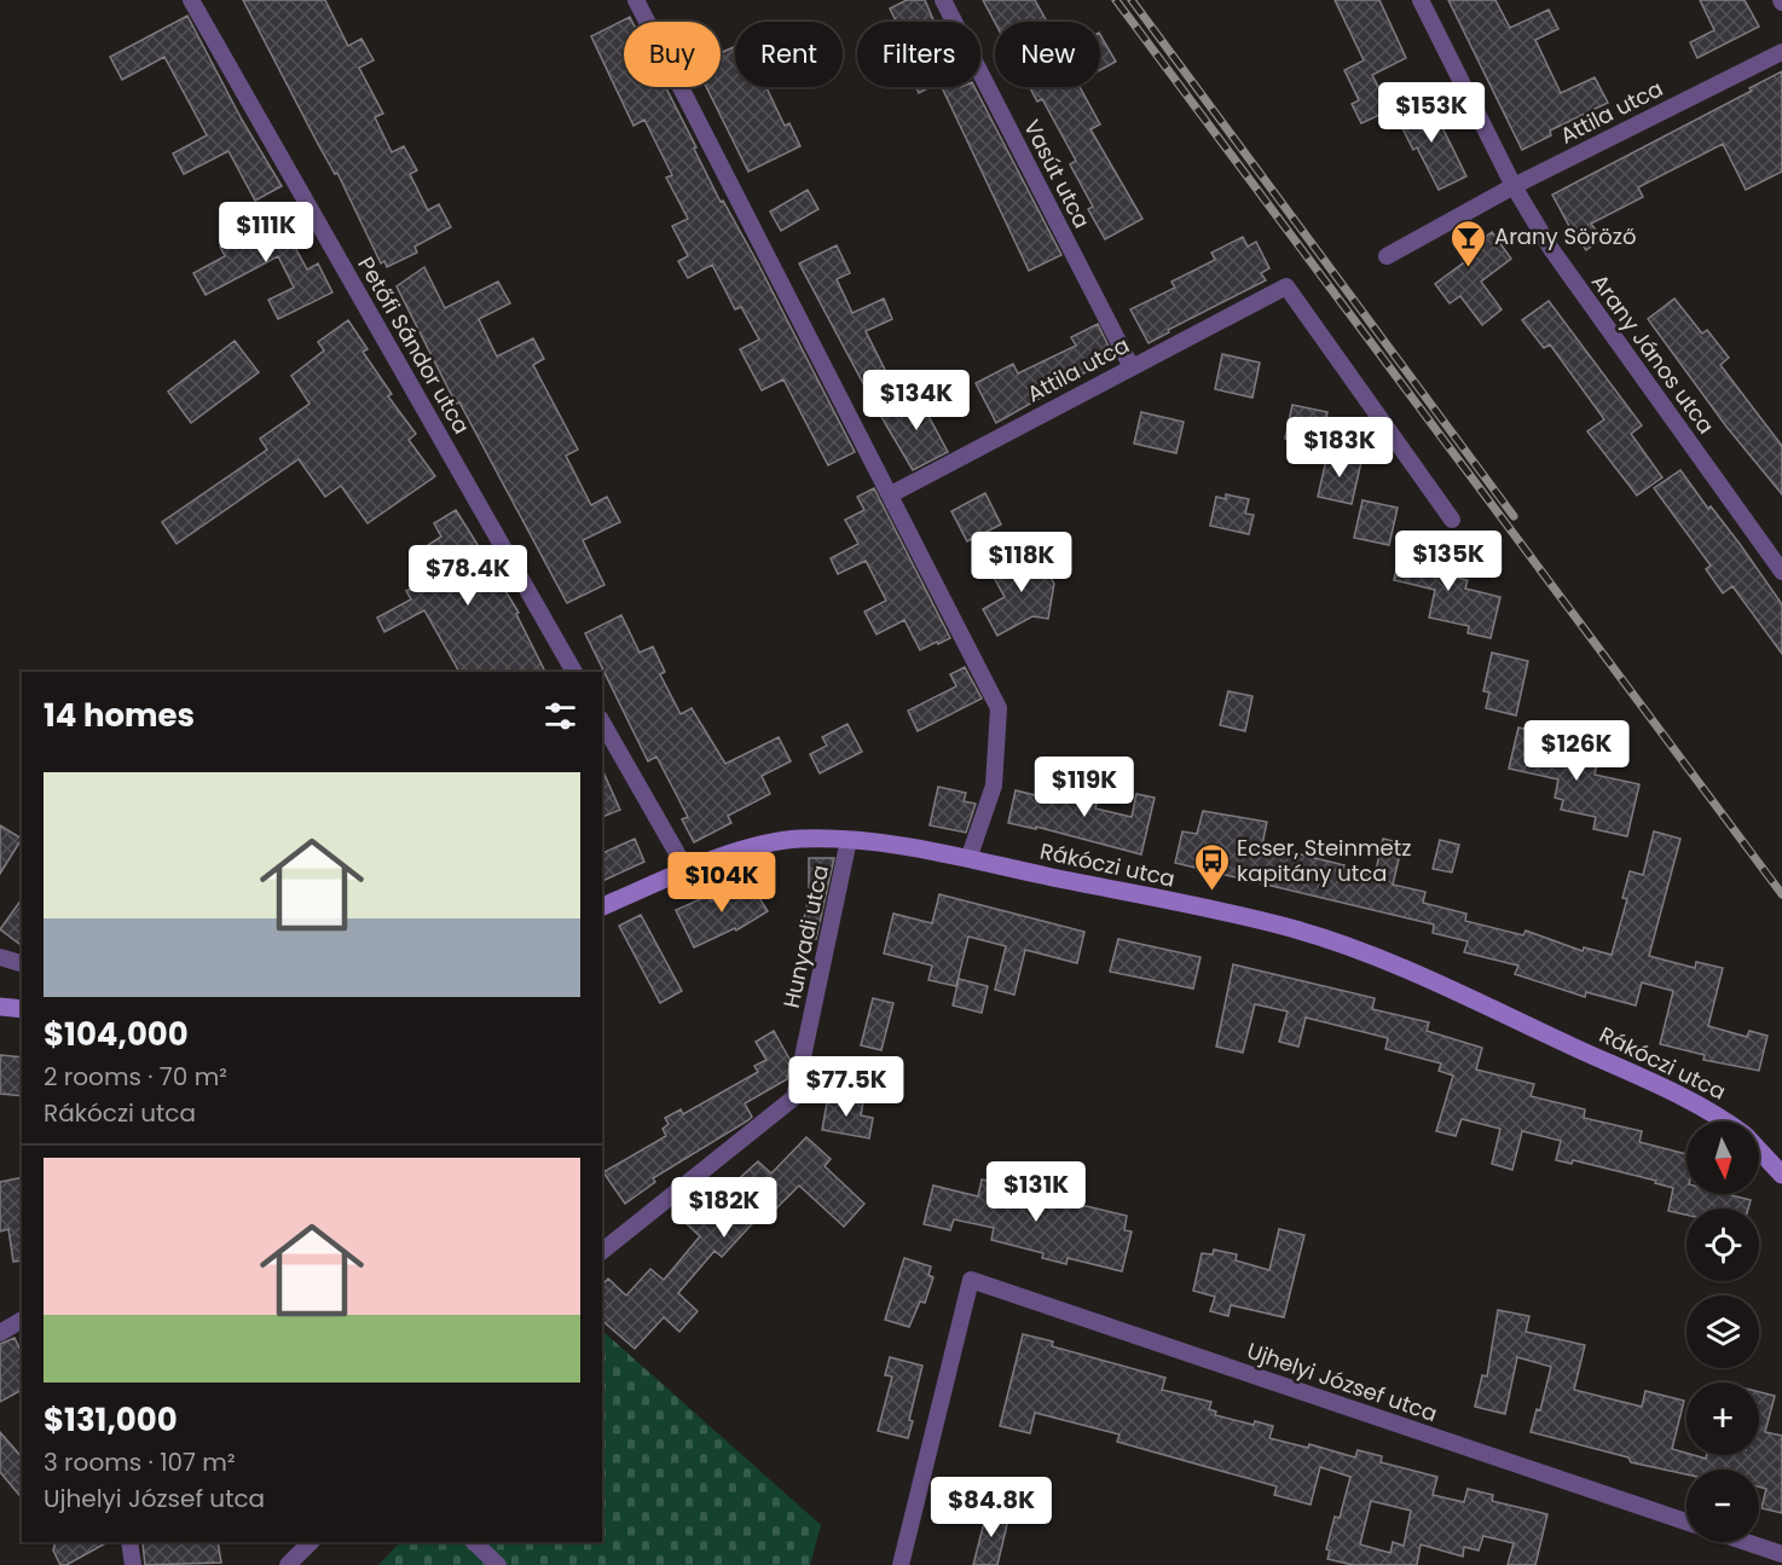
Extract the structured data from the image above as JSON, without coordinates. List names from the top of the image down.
{
  "streets": {
    "main road": ["Rákóczi utca"],
    "street": [
      "Attila utca",
      "Vasút utca",
      "Petőfi Sándor utca",
      "Arany János utca",
      "Hunyadi utca",
      "Ujhelyi József utca"
    ]
  },
  "crossings": [
    ["Attila utca", "Vasút utca"],
    ["Attila utca", "Arany János utca"],
    ["Rákóczi utca", "Hunyadi utca"]
  ],
  "places": {
    "bar": ["Arany Söröző"],
    "bus stop": ["Ecser, Steinmetz kapitány utca"]
  },
  "north": "bottom",
  "page": {
    "chip": [
      "Buy",
      "Rent",
      "Filters",
      "New"
    ],
    "price": [
      "$153K",
      "$111K",
      "$134K",
      "$183K",
      "$135K",
      "$118K",
      "$78.4K",
      "$126K",
      "$119K",
      "$104K",
      "$77.5K",
      "$131K",
      "$182K",
      "$84.8K"
    ],
    "heading": "14 homes",
    "list": [
      {
        "name": "$104,000",
        "note": "2 rooms · 70 m² · Rákóczi utca"
      },
      {
        "name": "$131,000",
        "note": "3 rooms · 107 m² · Ujhelyi József utca"
      }
    ],
    "map_buttons": ["+", "−"]
  }
}
